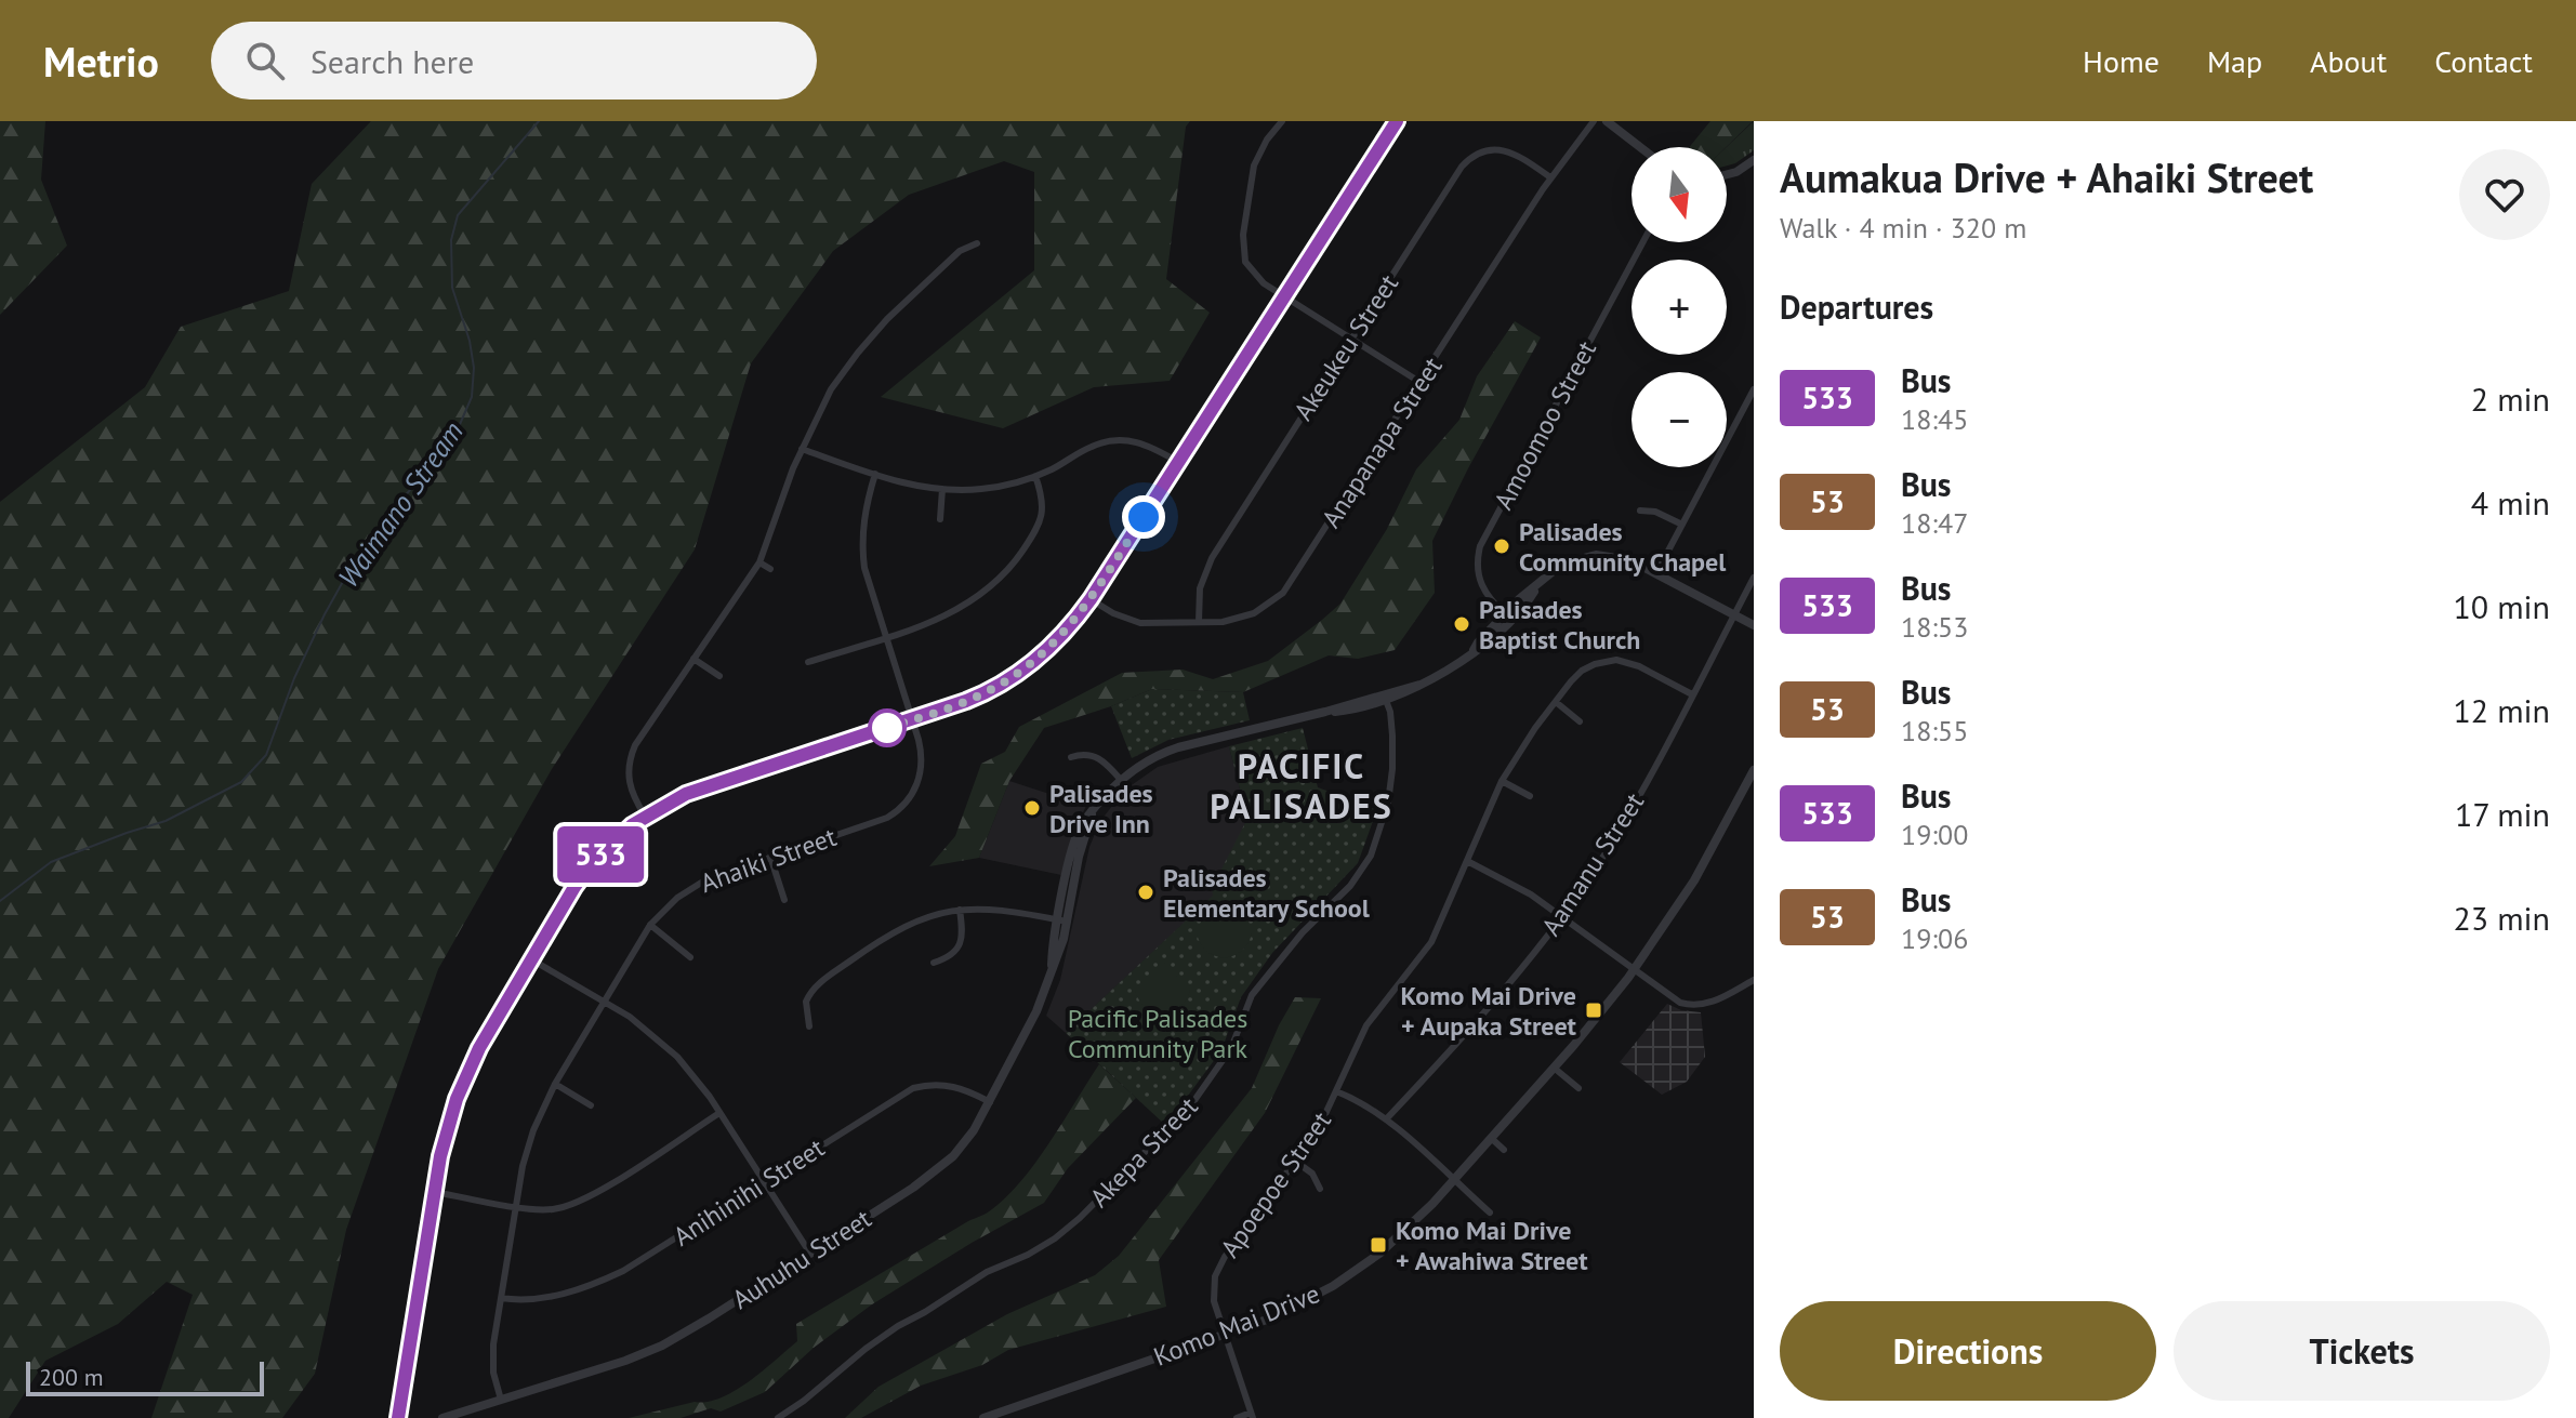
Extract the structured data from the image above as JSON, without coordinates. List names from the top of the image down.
{
  "streets": {
    "street": [
      "Akeukeu Street",
      "Amoomoo Street",
      "Anapanapa Street",
      "Ahaiki Street",
      "Aamanu Street",
      "Akepa Street",
      "Apoepoe Street",
      "Anihinihi Street",
      "Auhuhu Street",
      "Komo Mai Drive"
    ]
  },
  "crossings": [
    ["Akeukeu Street", "Anapanapa Street"],
    ["Amoomoo Street", "Auhuhu Street"],
    ["Ahaiki Street", "Anihinihi Street"],
    ["Ahaiki Street", "Auhuhu Street"],
    ["Aamanu Street", "Apoepoe Street"],
    ["Aamanu Street", "Auhuhu Street"],
    ["Akepa Street", "Auhuhu Street"],
    ["Apoepoe Street", "Komo Mai Drive"],
    ["Anihinihi Street", "Auhuhu Street"]
  ],
  "districts": ["PACIFIC PALISADES"],
  "water": ["Waimano Stream"],
  "parks": ["Pacific Palisades Community Park"],
  "places": {
    "other": [
      "Palisades Community Chapel",
      "Palisades Baptist Church",
      "Palisades Drive Inn",
      "Palisades Elementary School"
    ],
    "transit": ["Komo Mai Drive + Aupaka Street", "Komo Mai Drive + Awahiwa Street"]
  },
  "lines": ["bus line 533"],
  "scale_bar": "200 m",
  "north": "bottom",
  "page": {
    "header": "Metrio",
    "search": "Search here",
    "nav": [
      "Home",
      "Map",
      "About",
      "Contact"
    ],
    "on_map": "533",
    "heading": [
      ["Aumakua Drive + Ahaiki Street", "Walk · 4 min · 320 m"],
      "Departures"
    ],
    "map_buttons": ["+", "−"],
    "list": [
      {
        "mark": "533",
        "name": "Bus",
        "note": "18:45",
        "value": "2 min"
      },
      {
        "mark": "53",
        "name": "Bus",
        "note": "18:47",
        "value": "4 min"
      },
      {
        "mark": "533",
        "name": "Bus",
        "note": "18:53",
        "value": "10 min"
      },
      {
        "mark": "53",
        "name": "Bus",
        "note": "18:55",
        "value": "12 min"
      },
      {
        "mark": "533",
        "name": "Bus",
        "note": "19:00",
        "value": "17 min"
      },
      {
        "mark": "53",
        "name": "Bus",
        "note": "19:06",
        "value": "23 min"
      }
    ],
    "buttons": ["Directions", "Tickets"],
    "scale": "200 m"
  }
}
